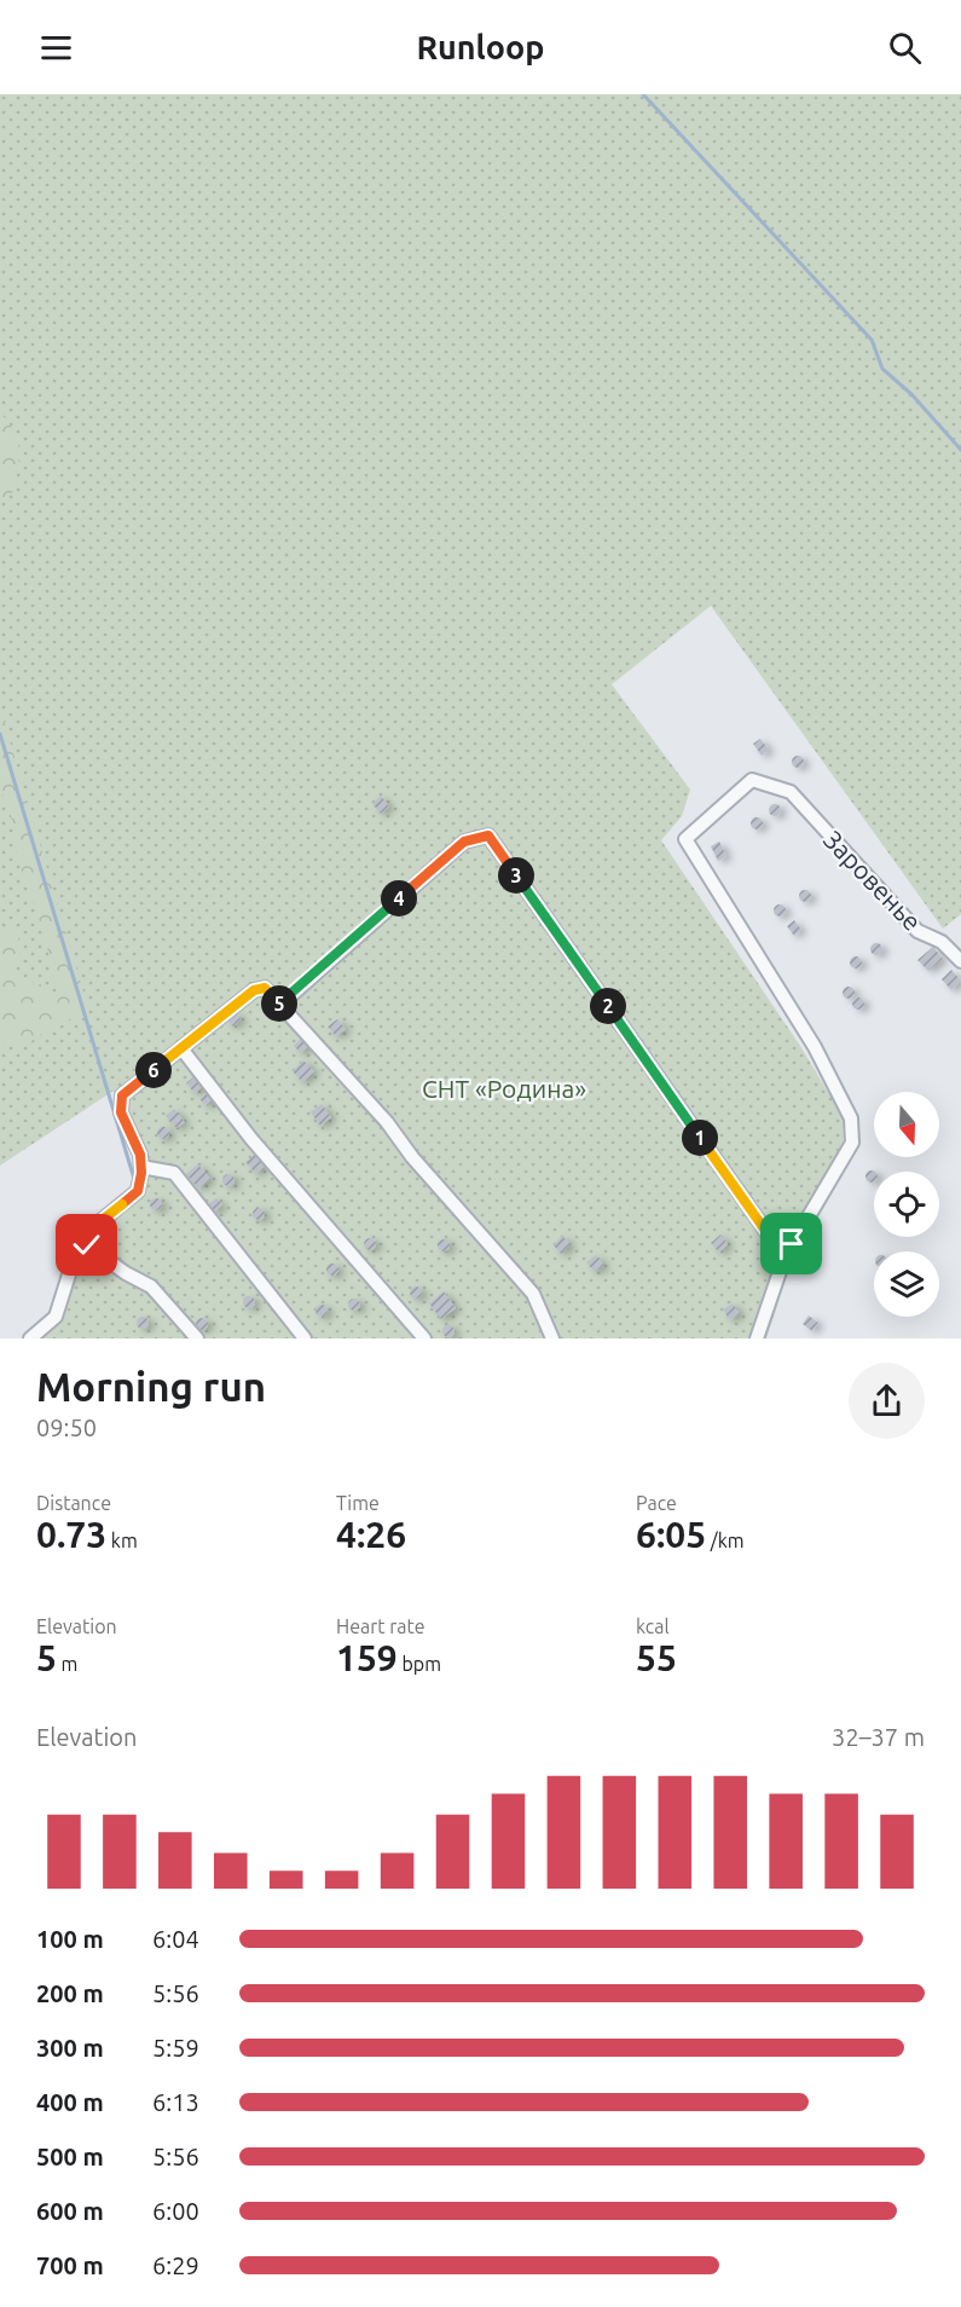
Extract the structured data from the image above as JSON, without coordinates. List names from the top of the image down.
{
  "streets": {
    "street": ["Заровенье"]
  },
  "parks": ["СНТ «Родина»"],
  "north": "bottom",
  "page": {
    "header": "Runloop",
    "pins": [
      "3",
      "4",
      "5",
      "2",
      "6",
      "1"
    ],
    "heading": ["Morning run", "09:50"],
    "stats": [
      ["Distance", "0.73 km"],
      ["Time", "4:26"],
      ["Pace", "6:05 /km"],
      ["Elevation", "5 m"],
      ["Heart rate", "159 bpm"],
      ["kcal", "55"]
    ],
    "chart": ["Elevation", "32–37 m"],
    "list": [
      {
        "name": "100 m",
        "note": "6:04"
      },
      {
        "name": "200 m",
        "note": "5:56"
      },
      {
        "name": "300 m",
        "note": "5:59"
      },
      {
        "name": "400 m",
        "note": "6:13"
      },
      {
        "name": "500 m",
        "note": "5:56"
      },
      {
        "name": "600 m",
        "note": "6:00"
      },
      {
        "name": "700 m",
        "note": "6:29"
      }
    ]
  }
}
